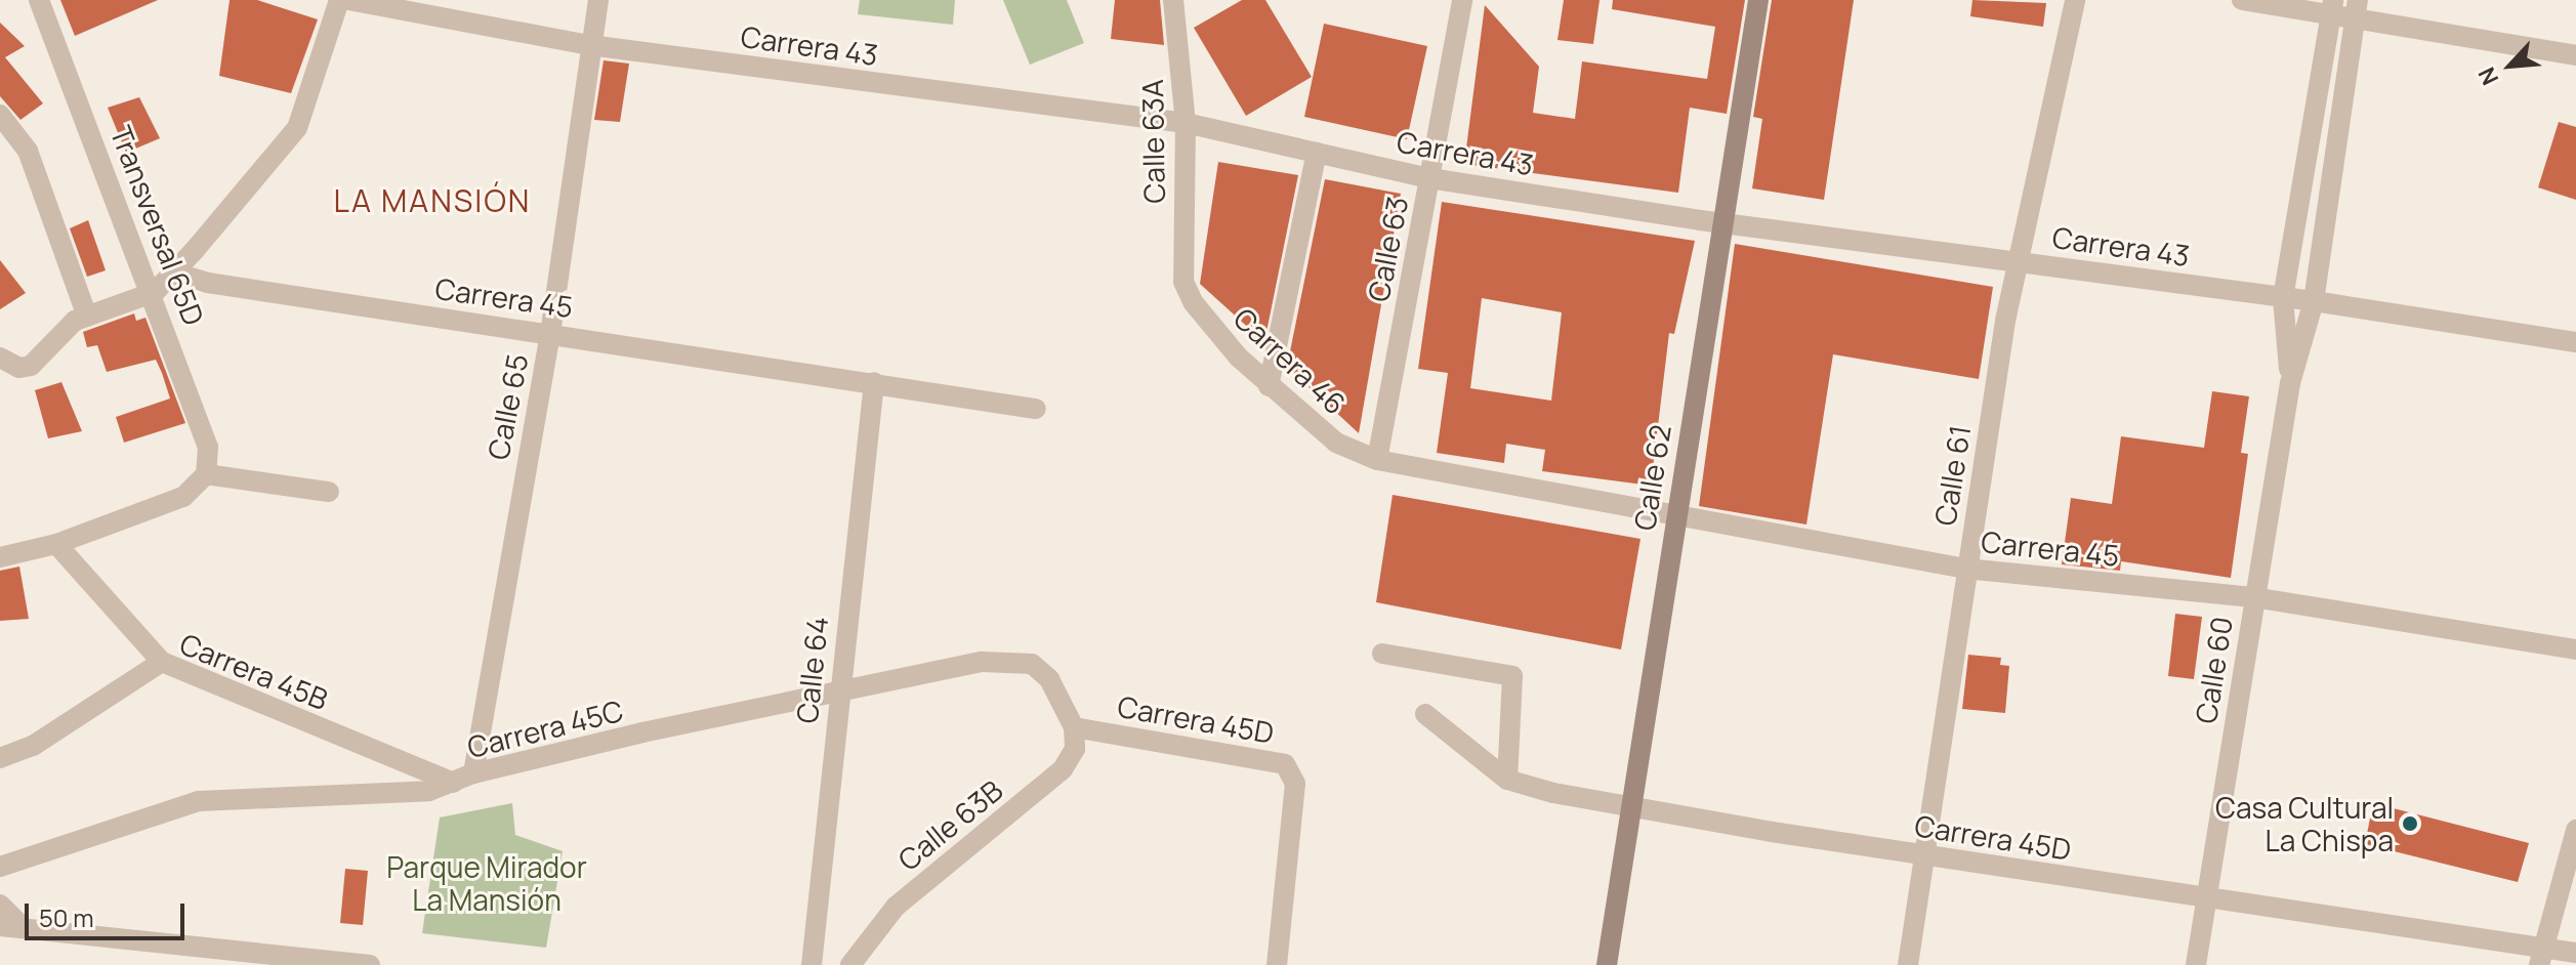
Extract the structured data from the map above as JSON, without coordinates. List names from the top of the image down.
{
  "streets": {
    "main road": ["Calle 62"],
    "street": [
      "Carrera 43",
      "Calle 63A",
      "Transversal 65D",
      "Calle 63",
      "Carrera 45",
      "Carrera 46",
      "Calle 65",
      "Calle 61",
      "Calle 64",
      "Calle 60",
      "Carrera 45B",
      "Carrera 45D",
      "Carrera 45C",
      "Calle 63B"
    ]
  },
  "crossings": [
    ["Carrera 43", "Calle 63A"],
    ["Carrera 43", "Calle 63"],
    ["Carrera 43", "Calle 65"],
    ["Carrera 43", "Calle 61"],
    ["Carrera 43", "Calle 62"],
    ["Carrera 43", "Calle 60"],
    ["Calle 63A", "Carrera 46"],
    ["Calle 63", "Carrera 45"],
    ["Calle 63", "Carrera 46"],
    ["Carrera 45", "Carrera 46"],
    ["Carrera 45", "Calle 65"],
    ["Carrera 45", "Calle 61"],
    ["Carrera 45", "Calle 62"],
    ["Carrera 45", "Calle 64"],
    ["Carrera 45", "Calle 60"],
    ["Calle 65", "Carrera 45C"],
    ["Calle 61", "Carrera 45D"],
    ["Calle 62", "Carrera 45D"],
    ["Calle 64", "Carrera 45C"],
    ["Calle 60", "Carrera 45D"],
    ["Carrera 45B", "Carrera 45C"],
    ["Carrera 45D", "Carrera 45C"],
    ["Carrera 45D", "Calle 63B"],
    ["Carrera 45C", "Calle 63B"]
  ],
  "districts": ["LA MANSIÓN"],
  "parks": ["Parque Mirador La Mansión"],
  "places": ["Casa Cultural La Chispa"],
  "scale_bar": "50 m",
  "north": "bottom left"
}
